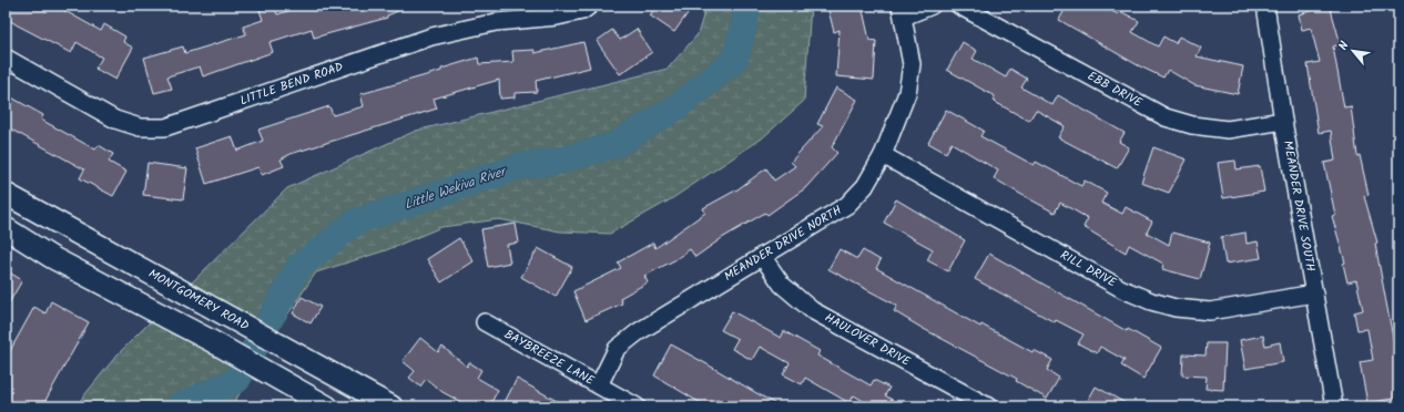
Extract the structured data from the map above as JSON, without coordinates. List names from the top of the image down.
{
  "streets": {
    "main road": ["MONTGOMERY ROAD"],
    "street": [
      "LITTLE BEND ROAD",
      "EBB DRIVE",
      "MEANDER DRIVE SOUTH",
      "MEANDER DRIVE NORTH",
      "RILL DRIVE",
      "HAULOVER DRIVE",
      "BAYBREEZE LANE"
    ]
  },
  "crossings": [
    ["EBB DRIVE", "MEANDER DRIVE SOUTH"],
    ["MEANDER DRIVE SOUTH", "RILL DRIVE"],
    ["MEANDER DRIVE NORTH", "RILL DRIVE"],
    ["MEANDER DRIVE NORTH", "HAULOVER DRIVE"],
    ["MEANDER DRIVE NORTH", "BAYBREEZE LANE"]
  ],
  "water": ["Little Wekiva River"],
  "north": "top left"
}
